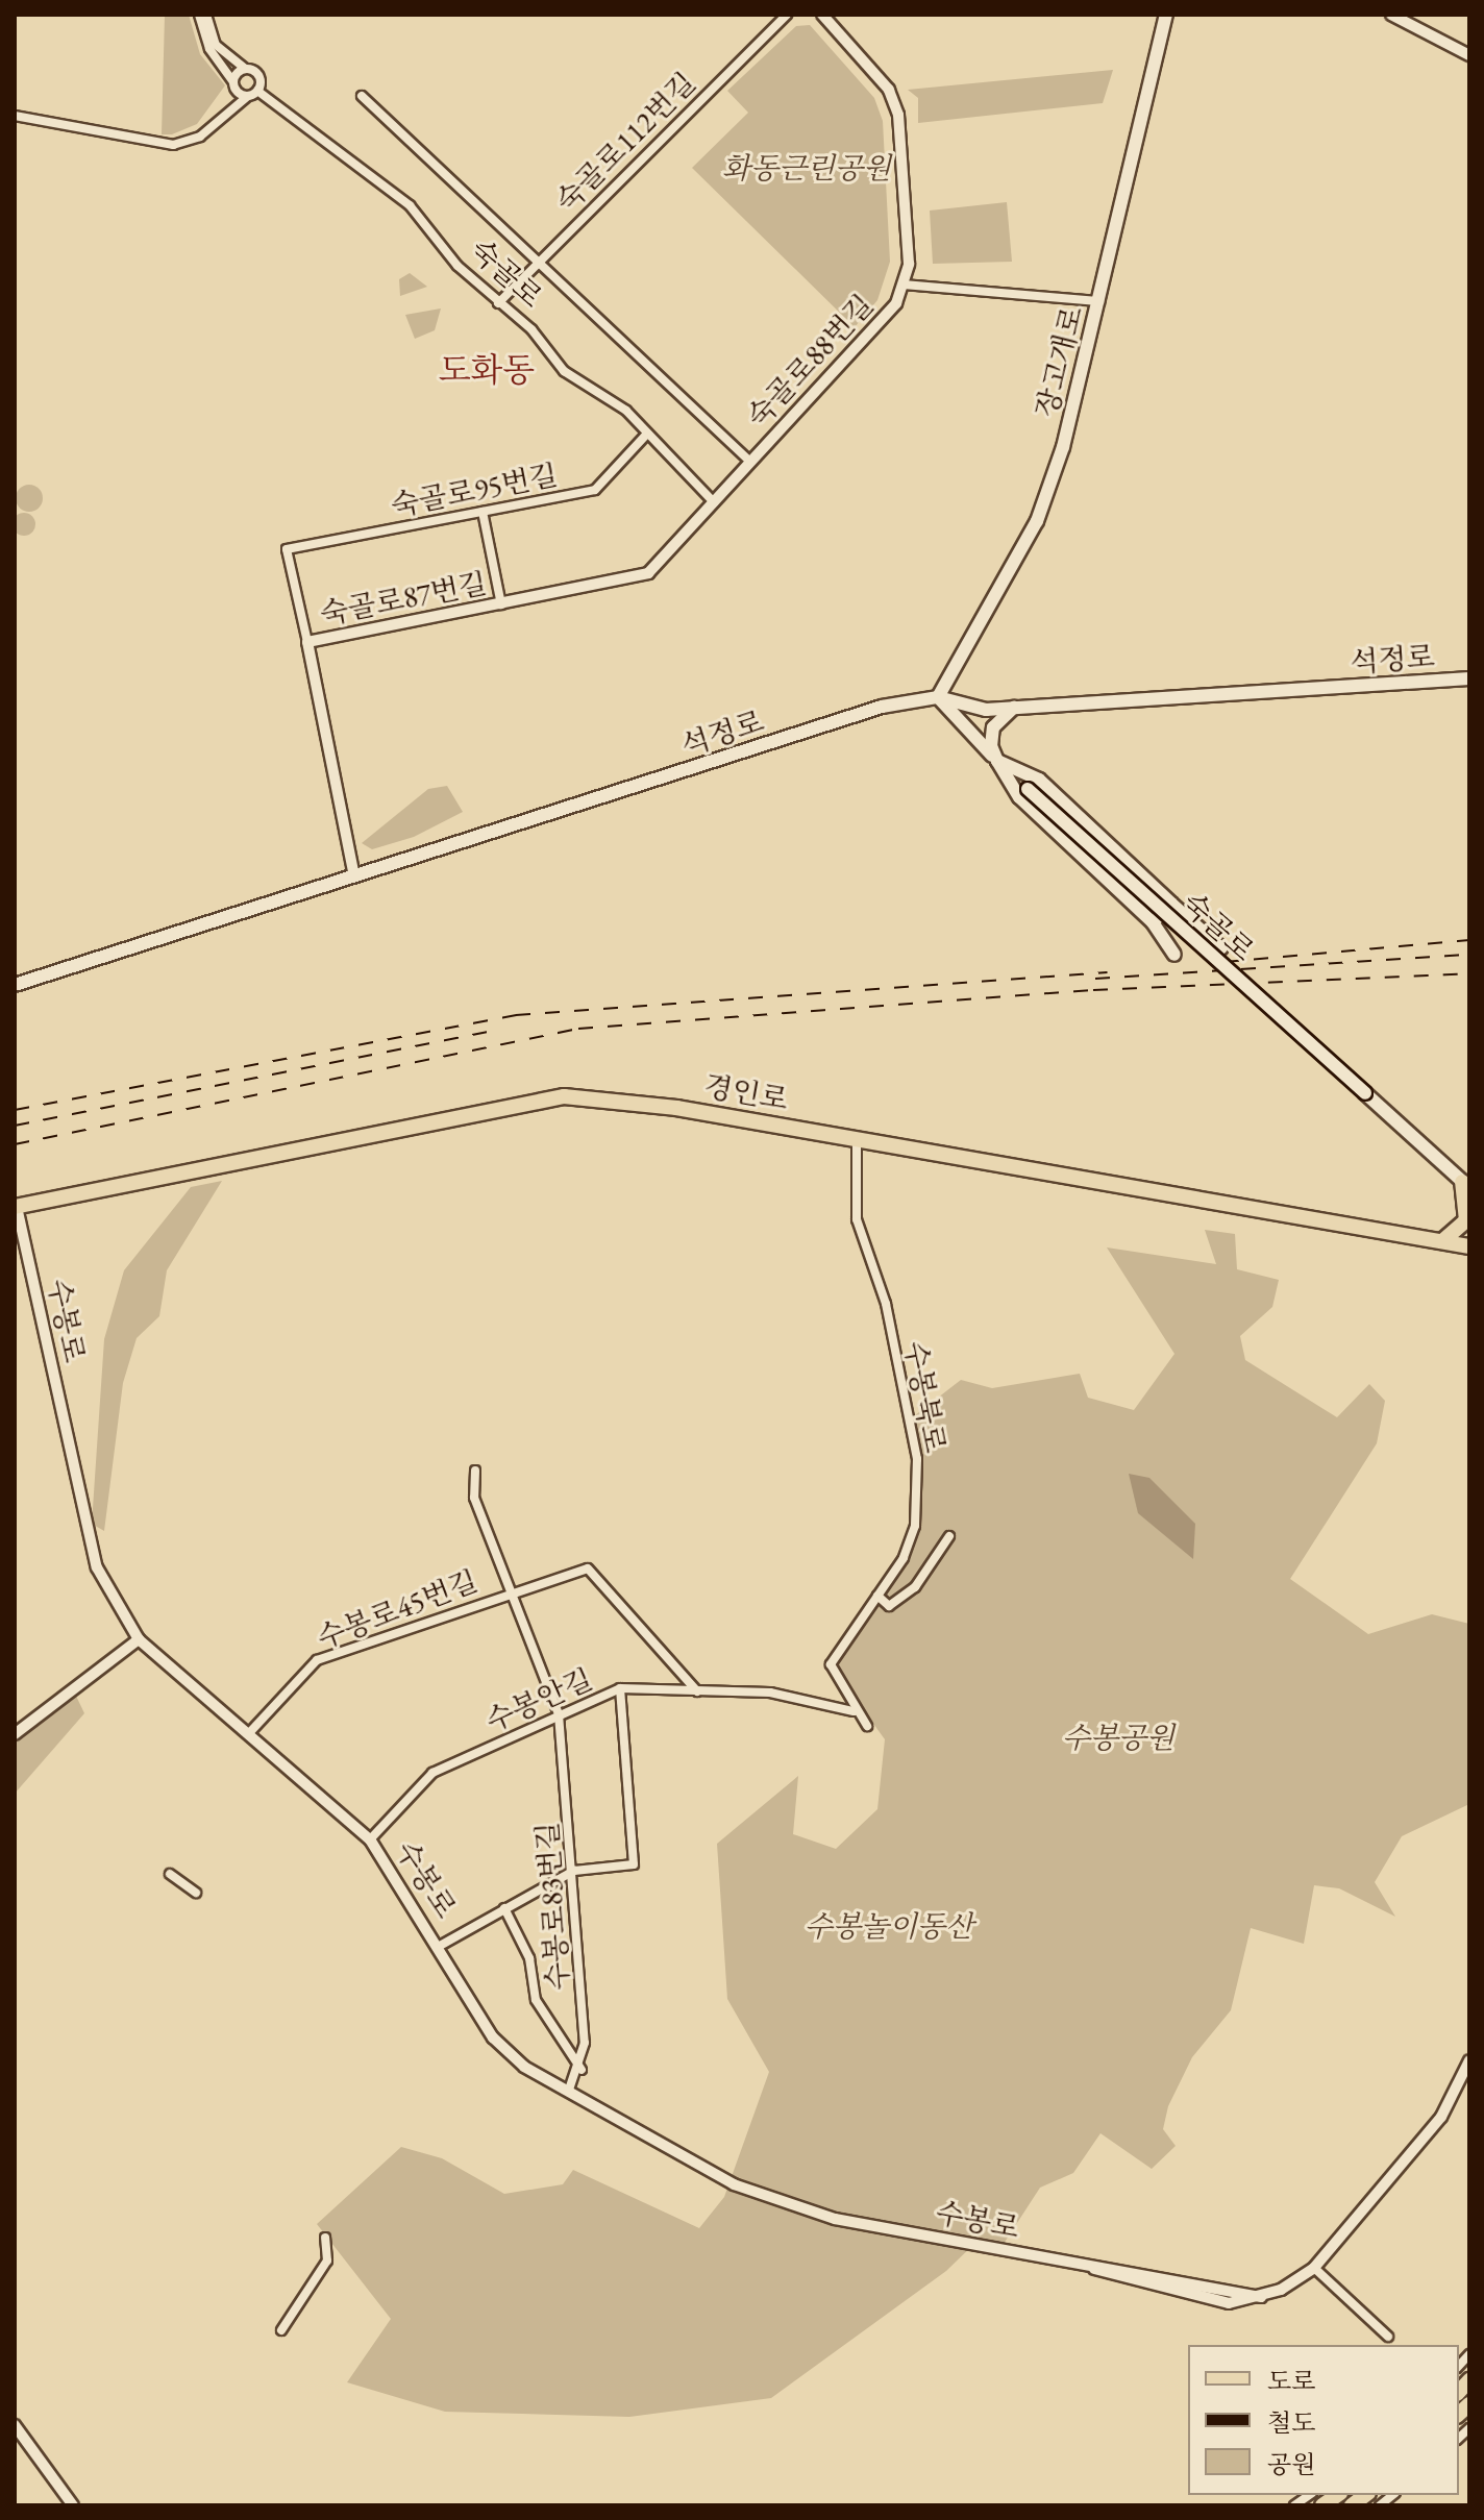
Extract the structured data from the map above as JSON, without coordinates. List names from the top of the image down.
{
  "streets": {
    "main road": [
      "숙골로",
      "장고개로",
      "석정로",
      "경인로"
    ],
    "street": [
      "숙골로112번길",
      "숙골로88번길",
      "숙골로95번길",
      "숙골로87번길",
      "수봉로",
      "수봉북로",
      "수봉로45번길",
      "수봉안길",
      "수봉로83번길"
    ]
  },
  "crossings": [
    ["숙골로112번길", "숙골로"],
    ["숙골로", "숙골로88번길"],
    ["숙골로", "장고개로"],
    ["숙골로", "숙골로95번길"],
    ["숙골로", "숙골로87번길"],
    ["숙골로", "석정로"],
    ["숙골로88번길", "숙골로87번길"],
    ["장고개로", "석정로"],
    ["숙골로95번길", "숙골로87번길"],
    ["숙골로87번길", "석정로"],
    ["경인로", "수봉로"],
    ["경인로", "수봉북로"],
    ["수봉로", "수봉로45번길"],
    ["수봉로", "수봉안길"],
    ["수봉북로", "수봉안길"],
    ["수봉로45번길", "수봉안길"],
    ["수봉로45번길", "수봉로83번길"],
    ["수봉안길", "수봉로83번길"]
  ],
  "districts": ["도화동"],
  "parks": ["화동근린공원", "수봉공원", "수봉놀이동산"],
  "legend": ["도로", "철도", "공원"]
}
